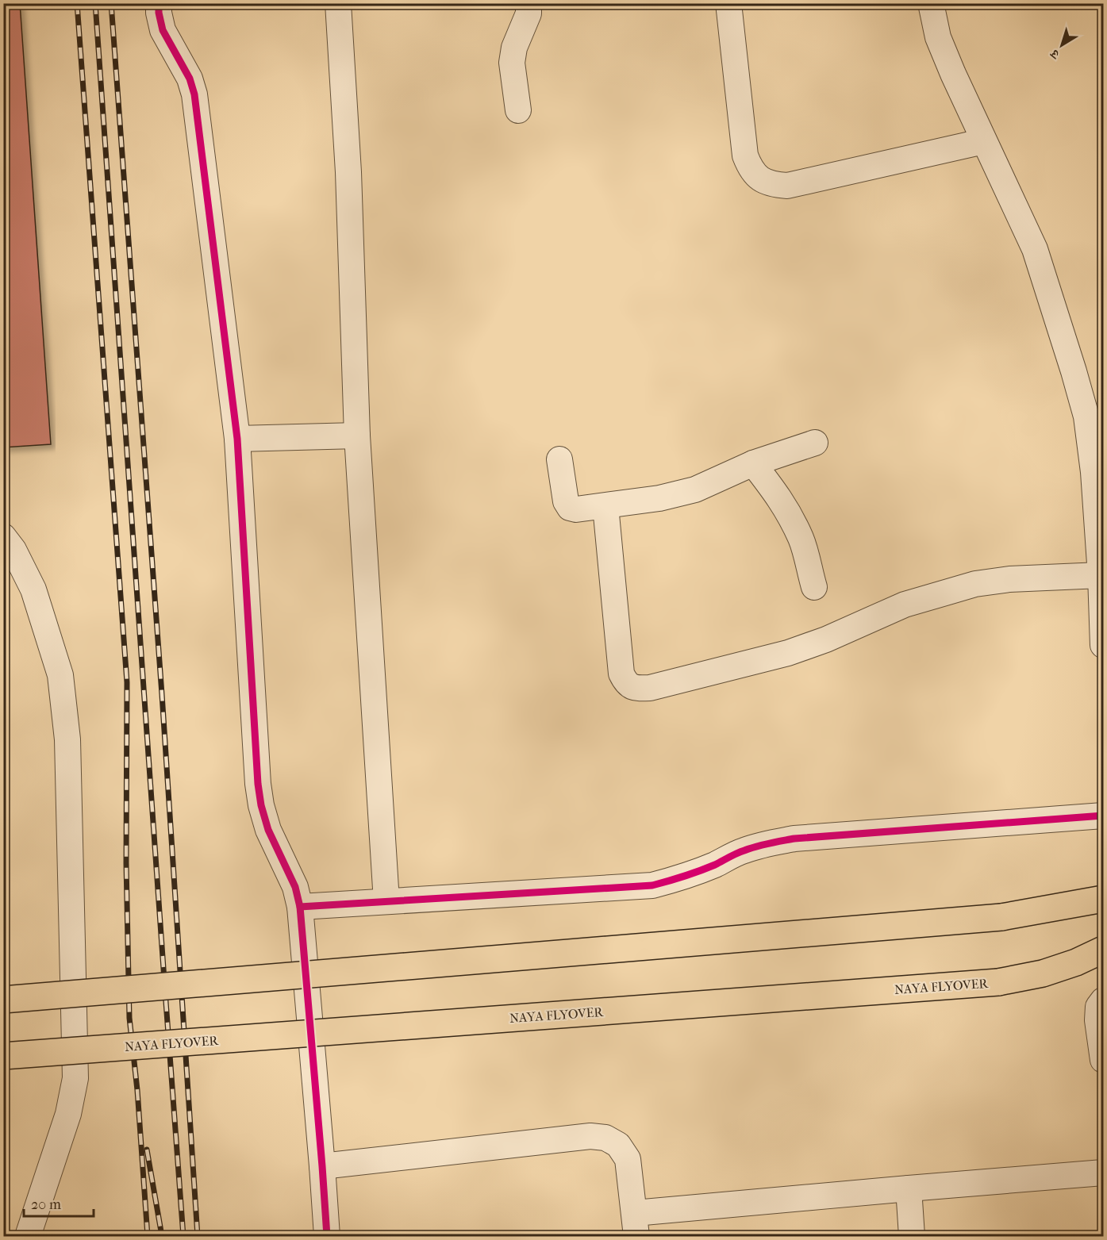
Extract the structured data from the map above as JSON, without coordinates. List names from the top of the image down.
{
  "streets": {
    "main road": ["NAYA FLYOVER"]
  },
  "scale_bar": "20 m",
  "north": "bottom left"
}
